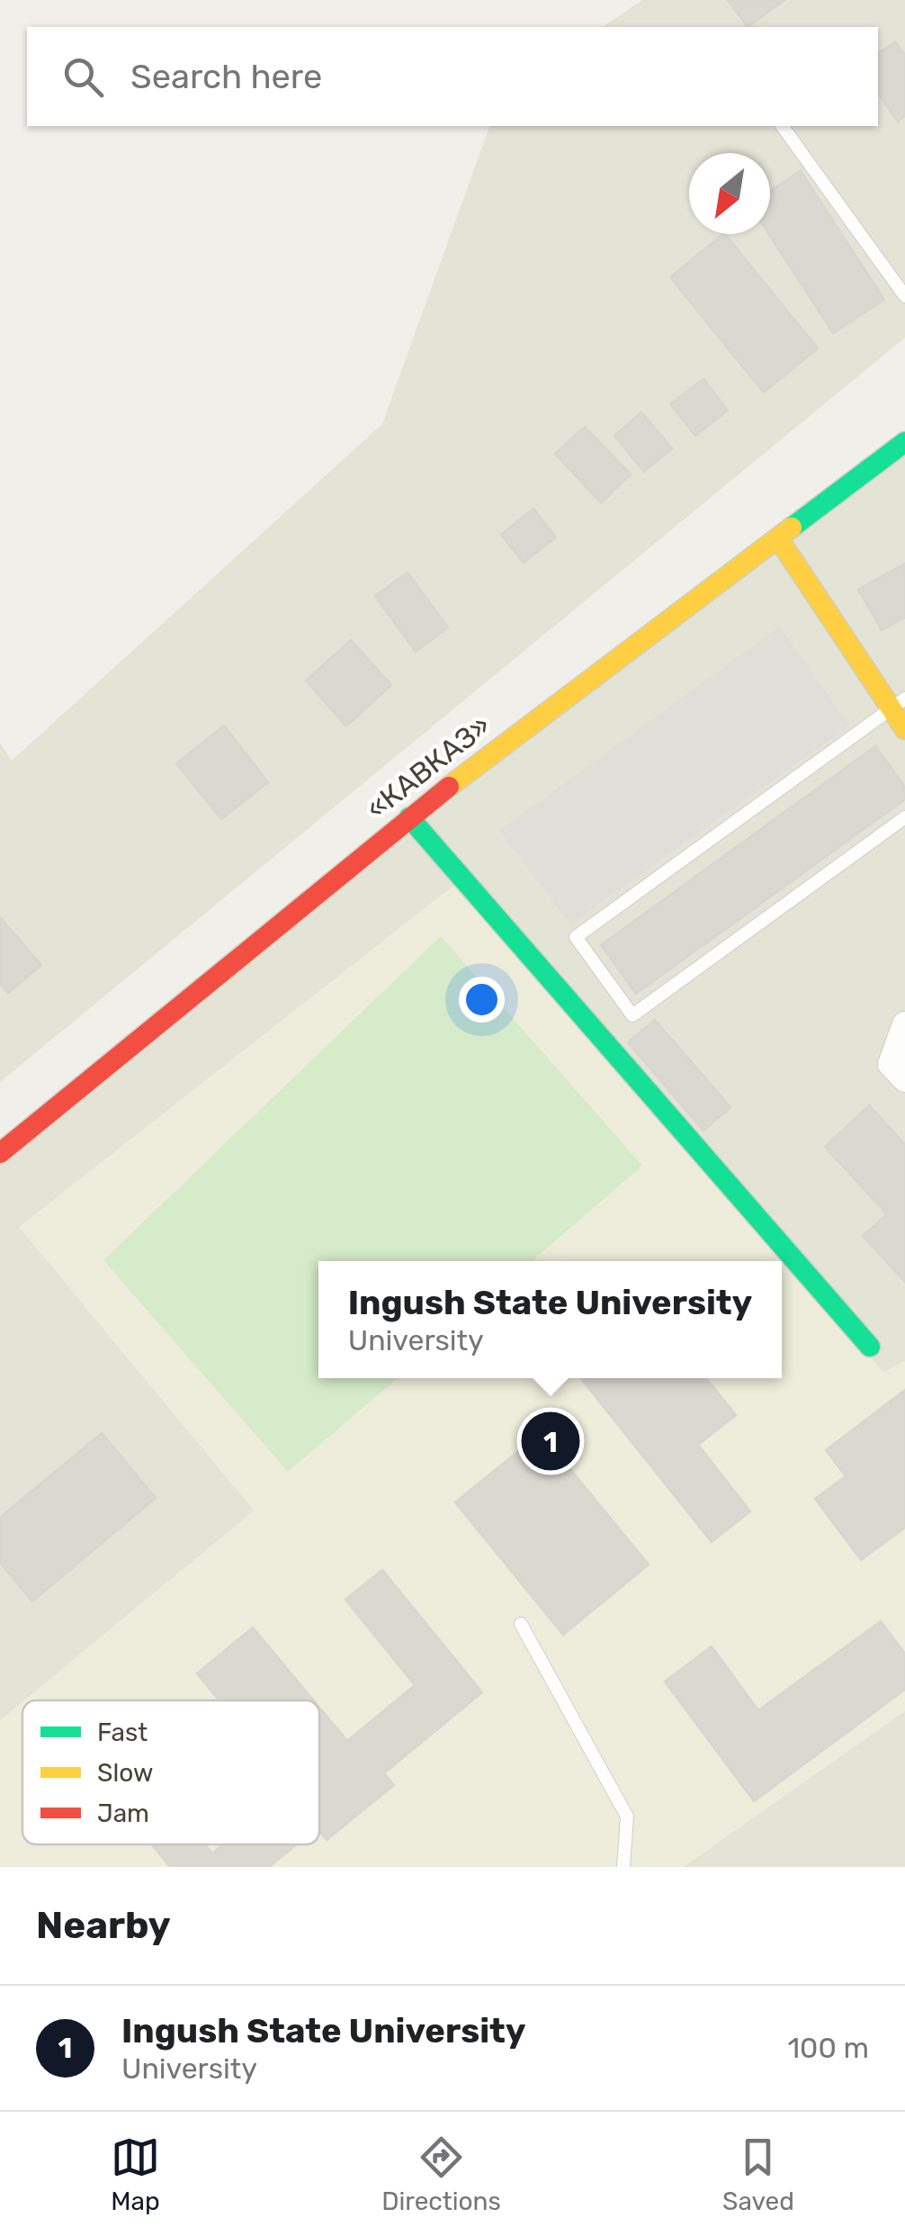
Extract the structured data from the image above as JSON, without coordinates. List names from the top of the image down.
{
  "streets": {
    "main road": ["«КАВКАЗ»"]
  },
  "legend": ["Fast", "Slow", "Jam"],
  "north": "bottom left",
  "page": {
    "search": "Search here",
    "popup": ["Ingush State University", "University"],
    "pins": "1",
    "heading": "Nearby",
    "list": [
      {
        "mark": "1",
        "name": "Ingush State University",
        "note": "University",
        "value": "100 m"
      }
    ],
    "nav": ["Map", "Directions", "Saved"]
  }
}
